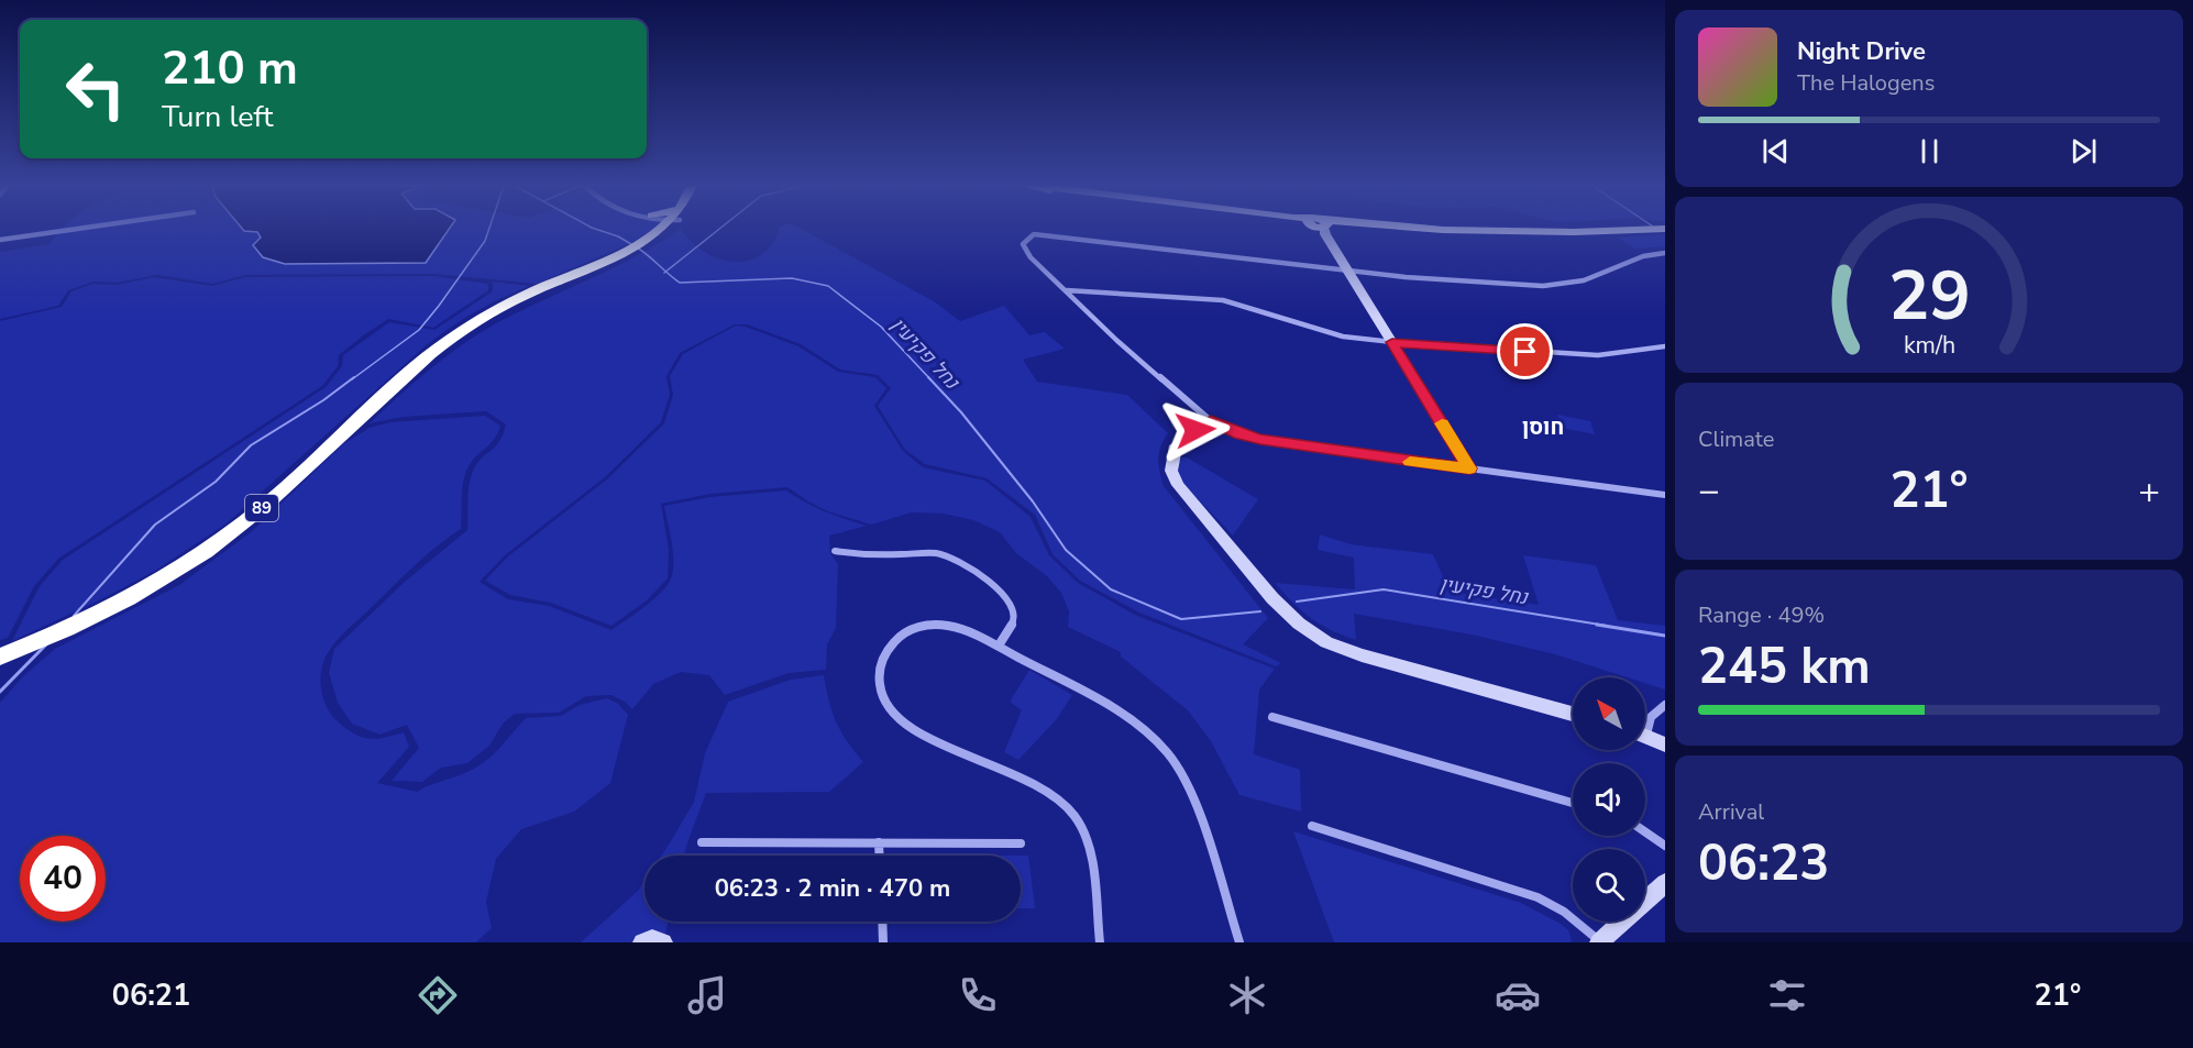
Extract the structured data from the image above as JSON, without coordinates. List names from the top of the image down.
{
  "streets": {
    "highway": ["89"]
  },
  "districts": ["חוסן"],
  "water": ["נחל פקיעין"],
  "north": "top left",
  "page": {
    "turn": ["210 m", "Turn left"],
    "song": ["Night Drive", "The Halogens"],
    "tile": [
      "Climate",
      ["Range · 49%", "245 km"],
      ["Arrival", "06:23"]
    ],
    "heat": ["−", "21°", "+"],
    "limit": "40",
    "trip": "06:23 · 2 min · 470 m",
    "tabs": ["06:21", "21°"],
    "gauge": ["29", "km/h"]
  }
}
